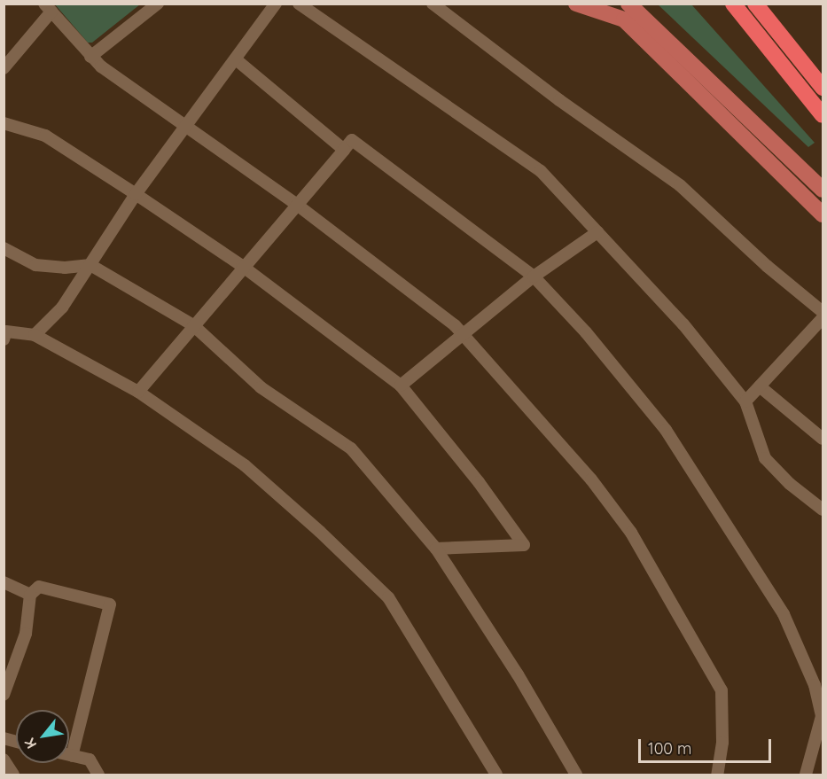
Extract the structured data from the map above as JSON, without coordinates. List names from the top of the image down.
{
  "scale_bar": "100 m",
  "north": "bottom left"
}
